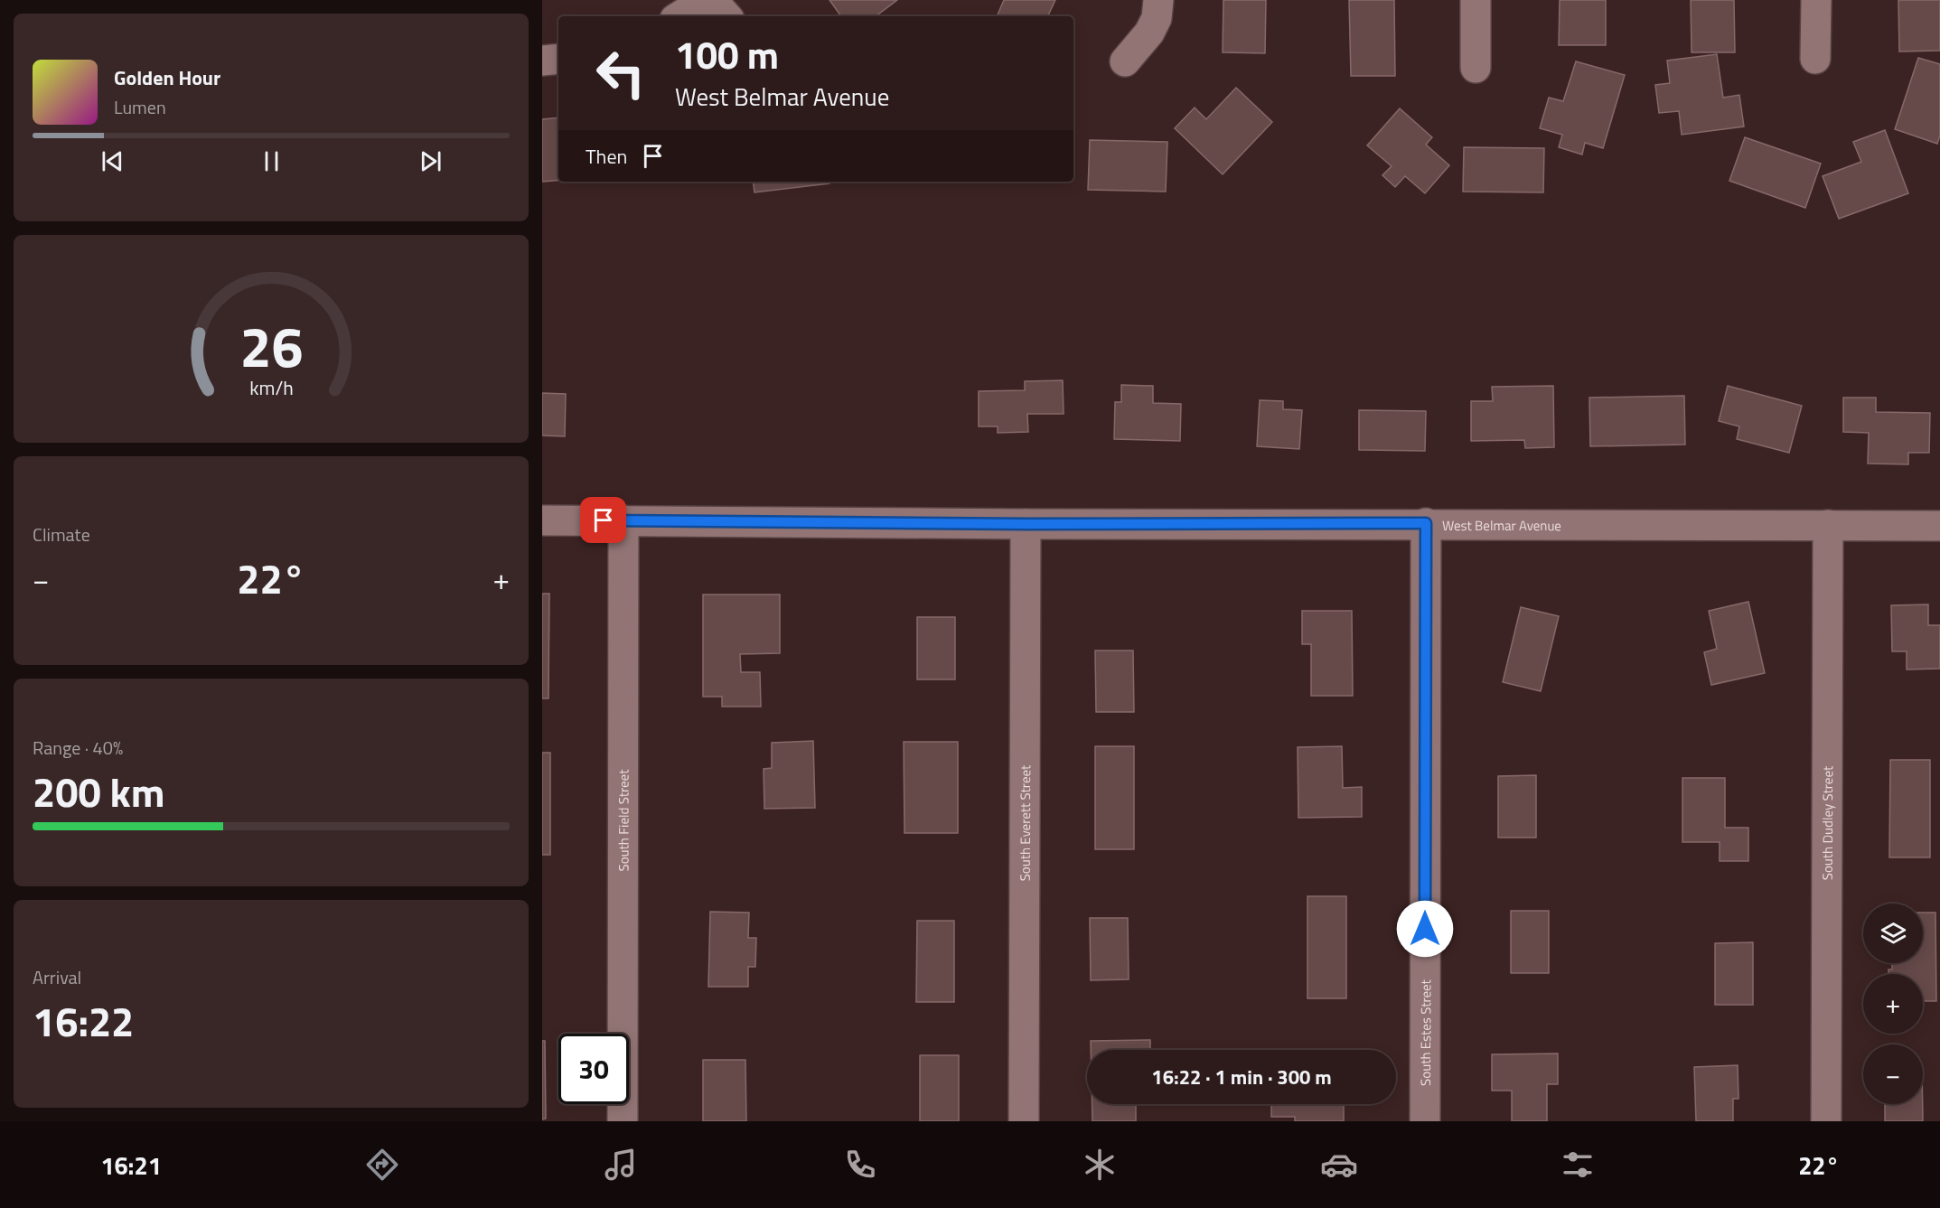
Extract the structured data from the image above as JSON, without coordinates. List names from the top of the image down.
{
  "streets": {
    "street": [
      "West Belmar Avenue",
      "South Field Street",
      "South Everett Street",
      "South Dudley Street",
      "South Estes Street"
    ]
  },
  "crossings": [
    ["West Belmar Avenue", "South Field Street"],
    ["West Belmar Avenue", "South Everett Street"],
    ["West Belmar Avenue", "South Dudley Street"],
    ["West Belmar Avenue", "South Estes Street"]
  ],
  "page": {
    "turn": ["100 m", "West Belmar Avenue"],
    "song": ["Golden Hour", "Lumen"],
    "then": "Then",
    "tile": [
      "Climate",
      ["Range · 40%", "200 km"],
      ["Arrival", "16:22"]
    ],
    "heat": ["−", "22°", "+"],
    "map_buttons": ["+", "−"],
    "limit": "30",
    "trip": "16:22 · 1 min · 300 m",
    "tabs": ["16:21", "22°"],
    "gauge": ["26", "km/h"]
  }
}
